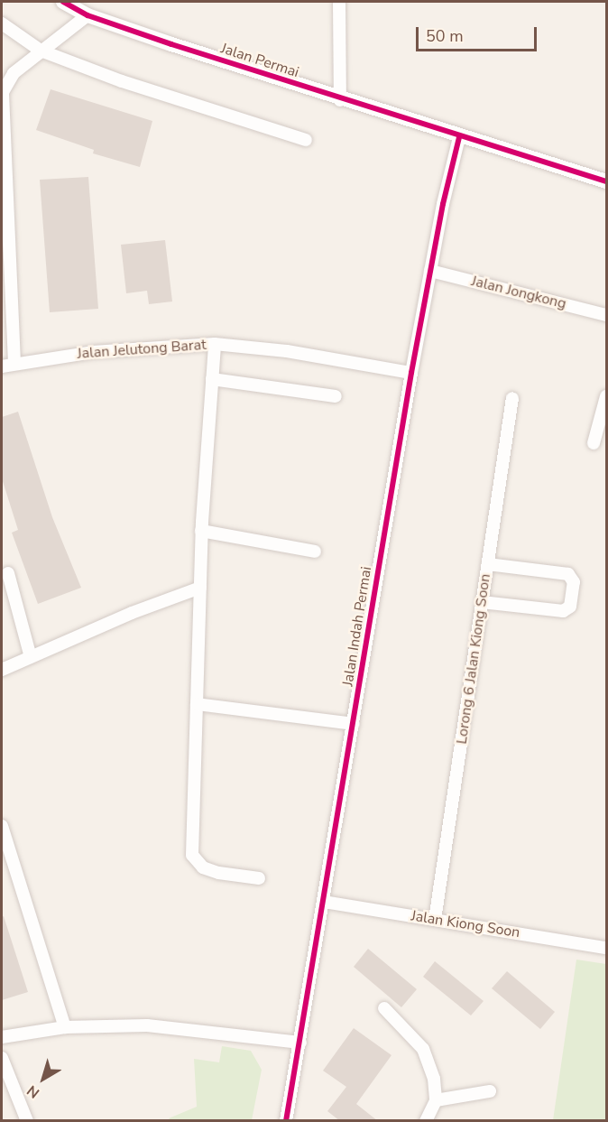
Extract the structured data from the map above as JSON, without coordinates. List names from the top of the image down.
{
  "streets": {
    "street": [
      "Jalan Permai",
      "Jalan Jongkong",
      "Jalan Jelutong Barat",
      "Jalan Indah Permai",
      "Lorong 6 Jalan Kiong Soon",
      "Jalan Kiong Soon"
    ]
  },
  "crossings": [
    ["Jalan Permai", "Jalan Indah Permai"],
    ["Jalan Jongkong", "Jalan Indah Permai"],
    ["Jalan Jelutong Barat", "Jalan Indah Permai"],
    ["Jalan Indah Permai", "Jalan Kiong Soon"],
    ["Lorong 6 Jalan Kiong Soon", "Jalan Kiong Soon"]
  ],
  "scale_bar": "50 m",
  "north": "bottom left"
}
